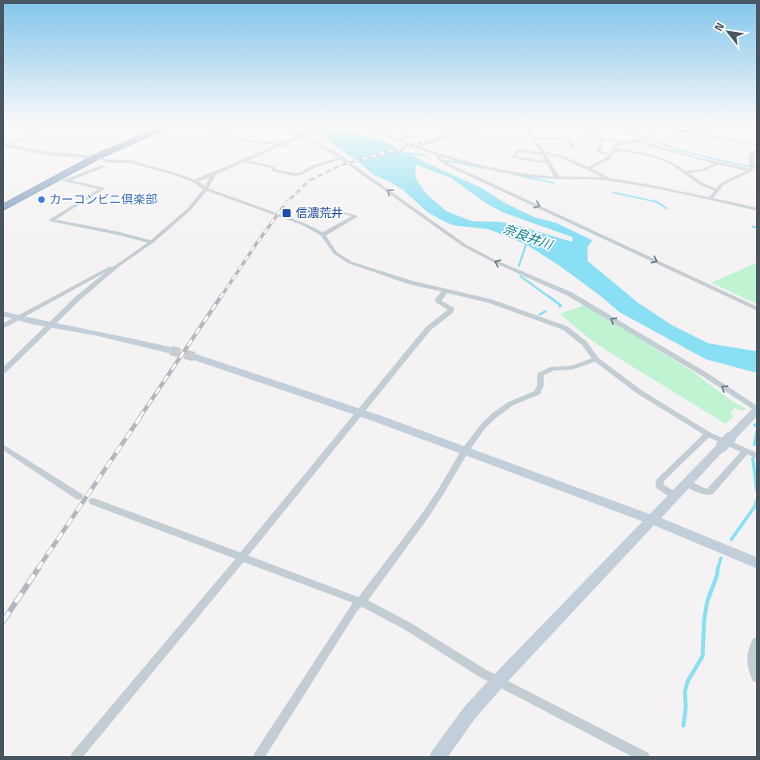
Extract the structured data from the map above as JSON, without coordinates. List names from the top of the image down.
{
  "water": ["奈良井川"],
  "places": {
    "other": ["カーコンビニ倶楽部"],
    "transit": ["信濃荒井"]
  },
  "north": "top left"
}
